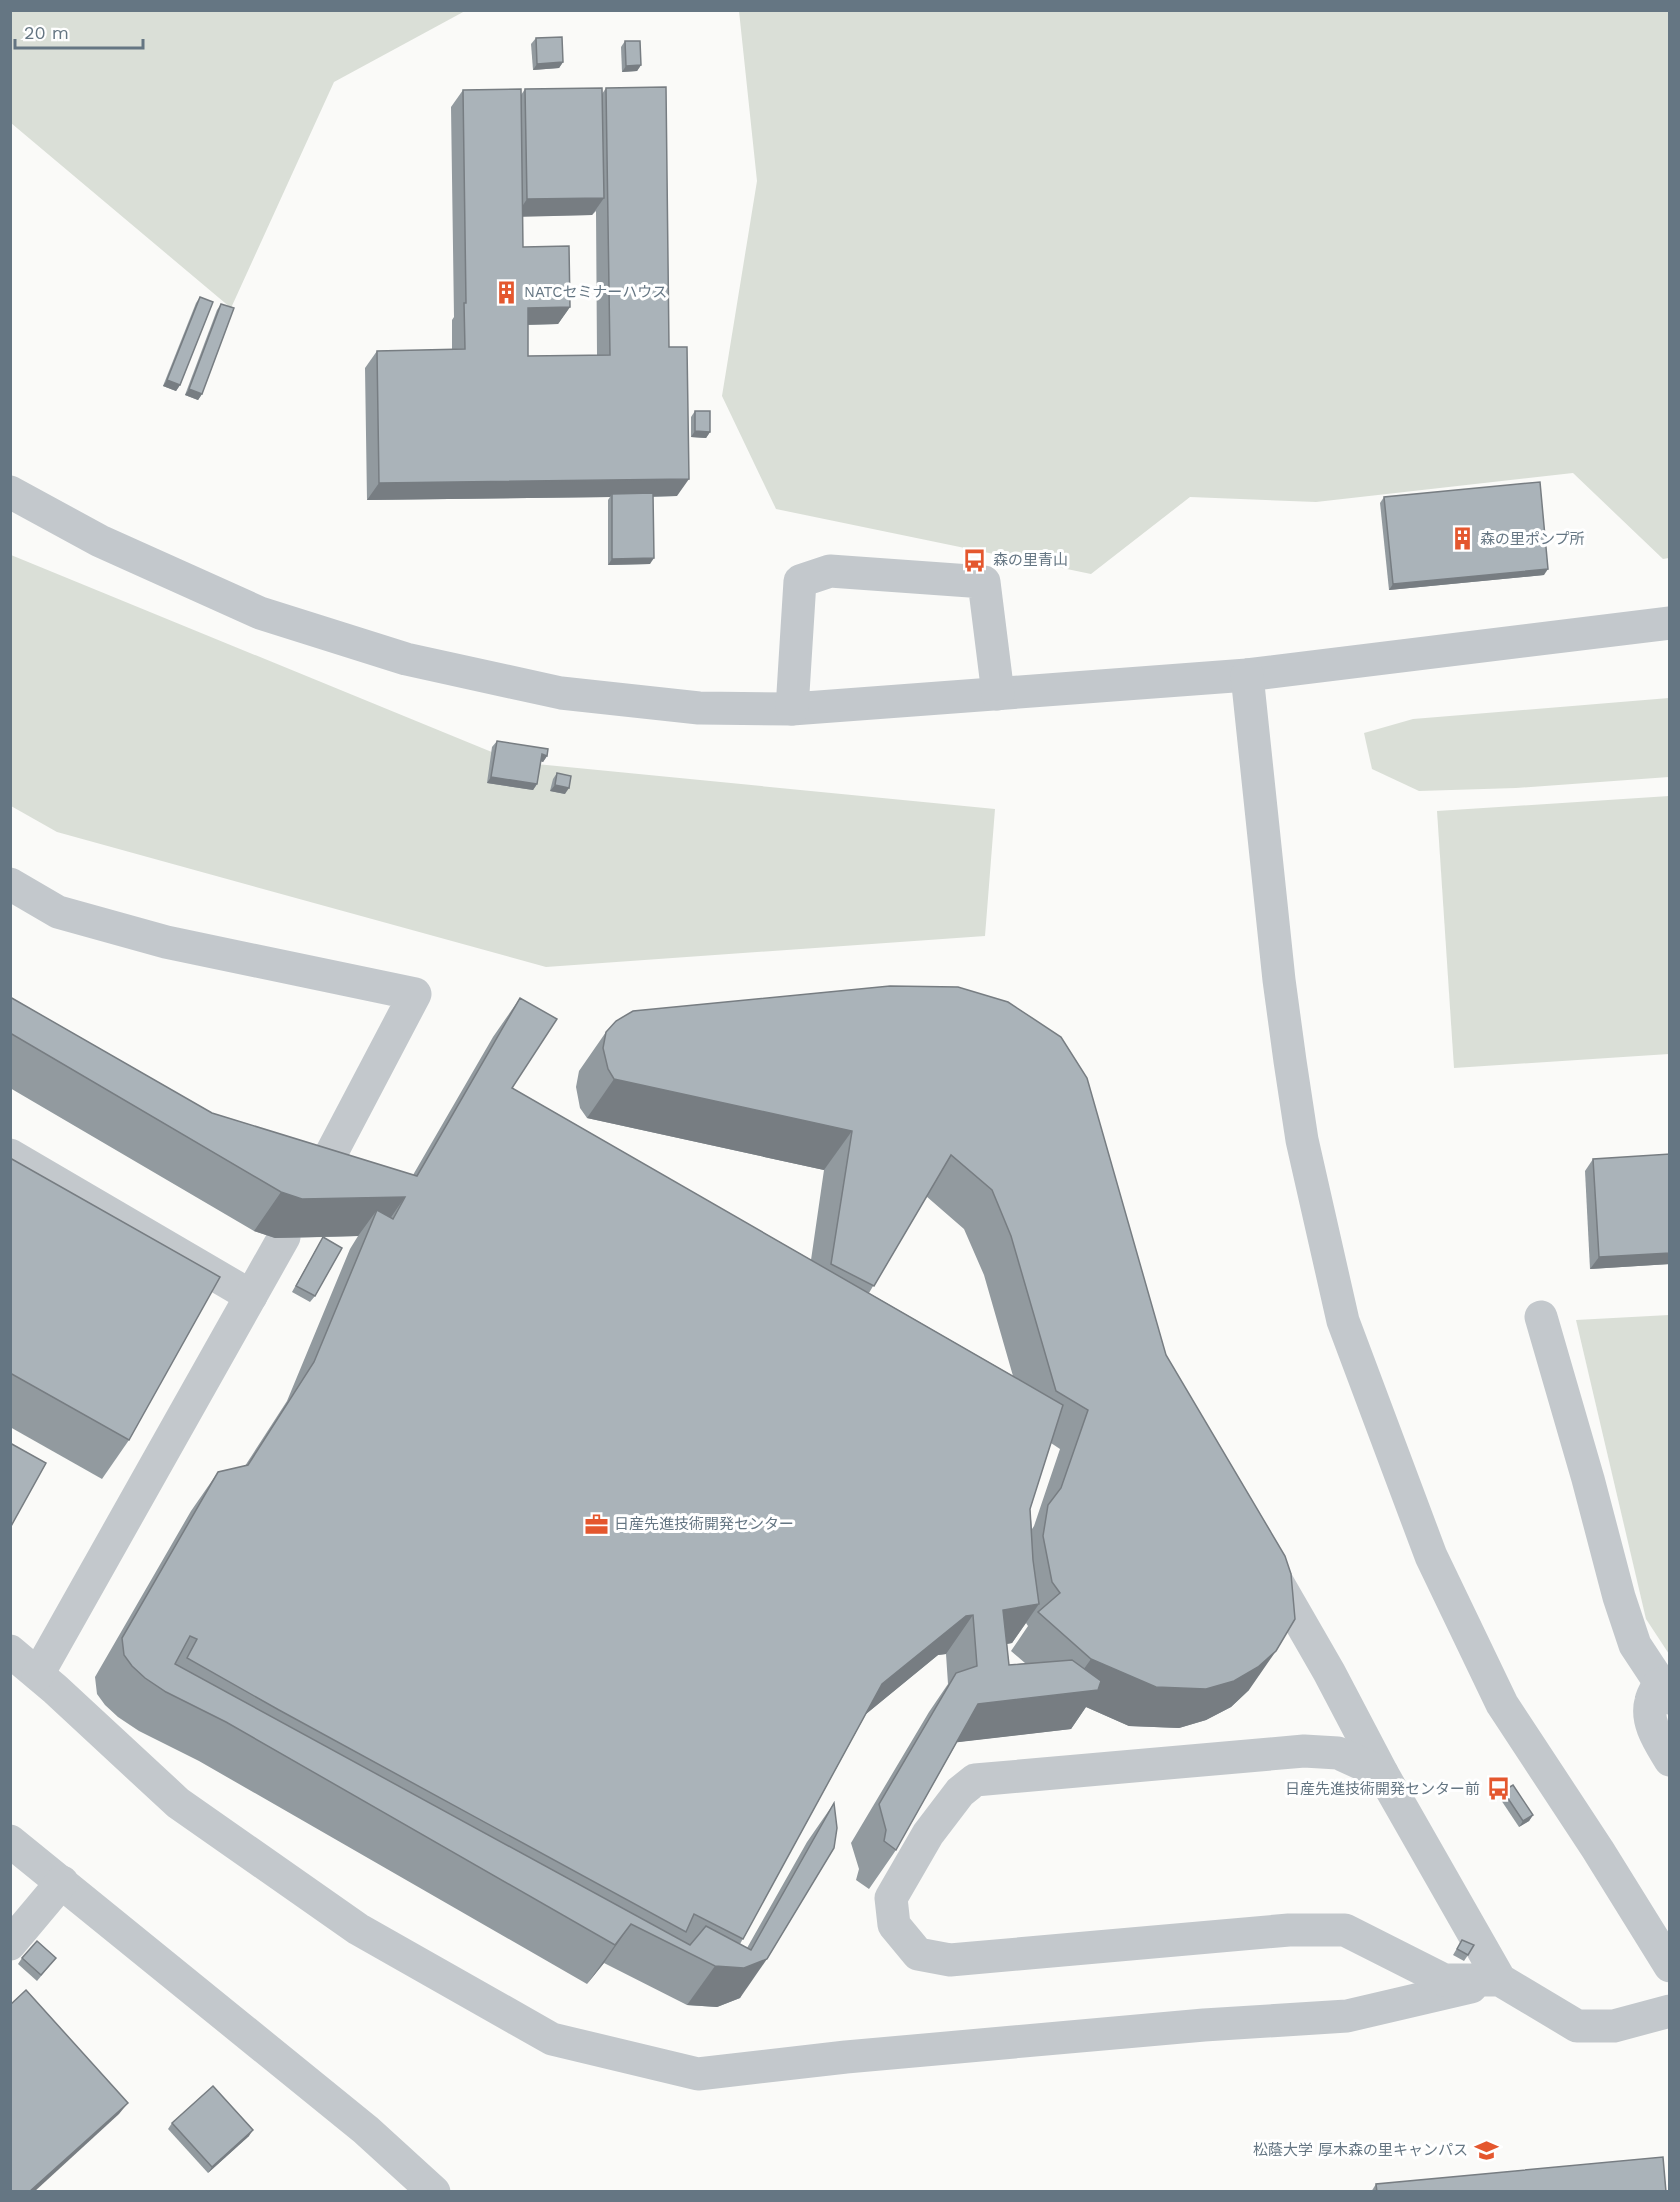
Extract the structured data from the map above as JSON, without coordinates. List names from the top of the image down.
{
  "places": {
    "building": ["NATCセミナーハウス", "森の里ポンプ所"],
    "bus stop": ["森の里青山", "日産先進技術開発センター前"],
    "office": ["日産先進技術開発センター"],
    "school or university": ["松蔭大学 厚木森の里キャンパス"]
  },
  "scale_bar": "20 m"
}
